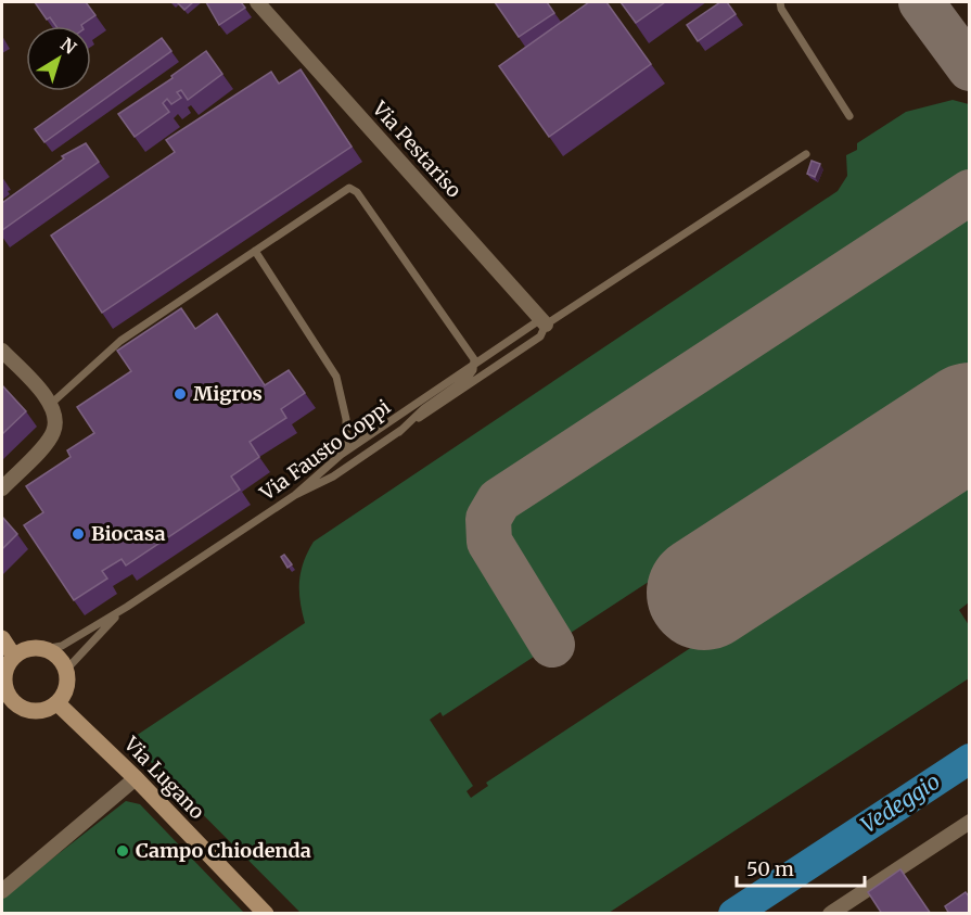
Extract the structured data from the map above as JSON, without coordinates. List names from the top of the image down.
{
  "streets": {
    "main road": ["Via Lugano"],
    "street": ["Via Pestariso"],
    "lane": ["Via Fausto Coppi"]
  },
  "crossings": [
    ["Via Pestariso", "Via Fausto Coppi"],
    ["Via Fausto Coppi", "Via Lugano"]
  ],
  "water": ["Vedeggio"],
  "places": ["Migros", "Biocasa", "Campo Chiodenda"],
  "scale_bar": "50 m",
  "north": "top right"
}
